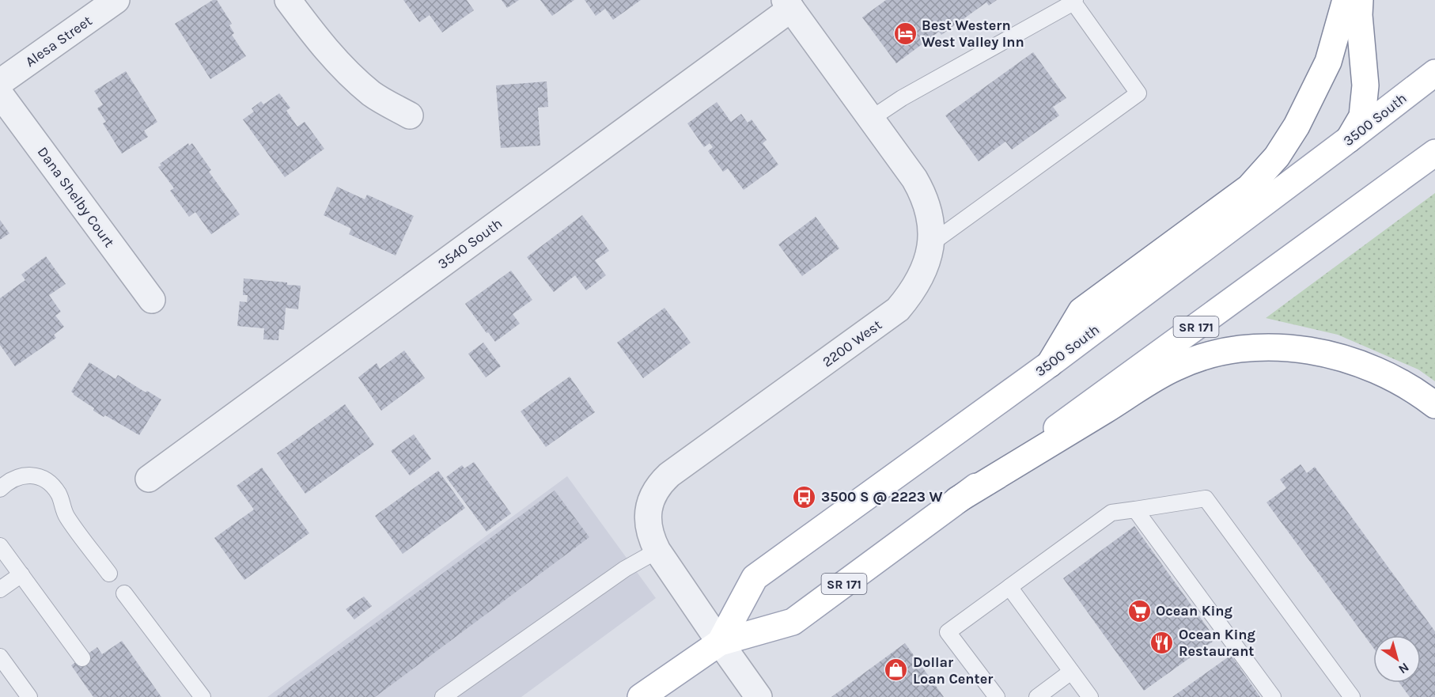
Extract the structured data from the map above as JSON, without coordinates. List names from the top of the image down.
{
  "streets": {
    "main road": ["3500 South", "SR 171"],
    "street": [
      "Alesa Street",
      "Dana Shelby Court",
      "3540 South",
      "2200 West"
    ]
  },
  "crossings": [
    ["3500 South", "2200 West"],
    ["3540 South", "2200 West"]
  ],
  "places": {
    "hotel": ["Best Western West Valley Inn"],
    "bus stop": ["3500 S @ 2223 W"],
    "supermarket": ["Ocean King"],
    "restaurant": ["Ocean King Restaurant"],
    "shop": ["Dollar Loan Center"]
  },
  "north": "bottom right"
}
